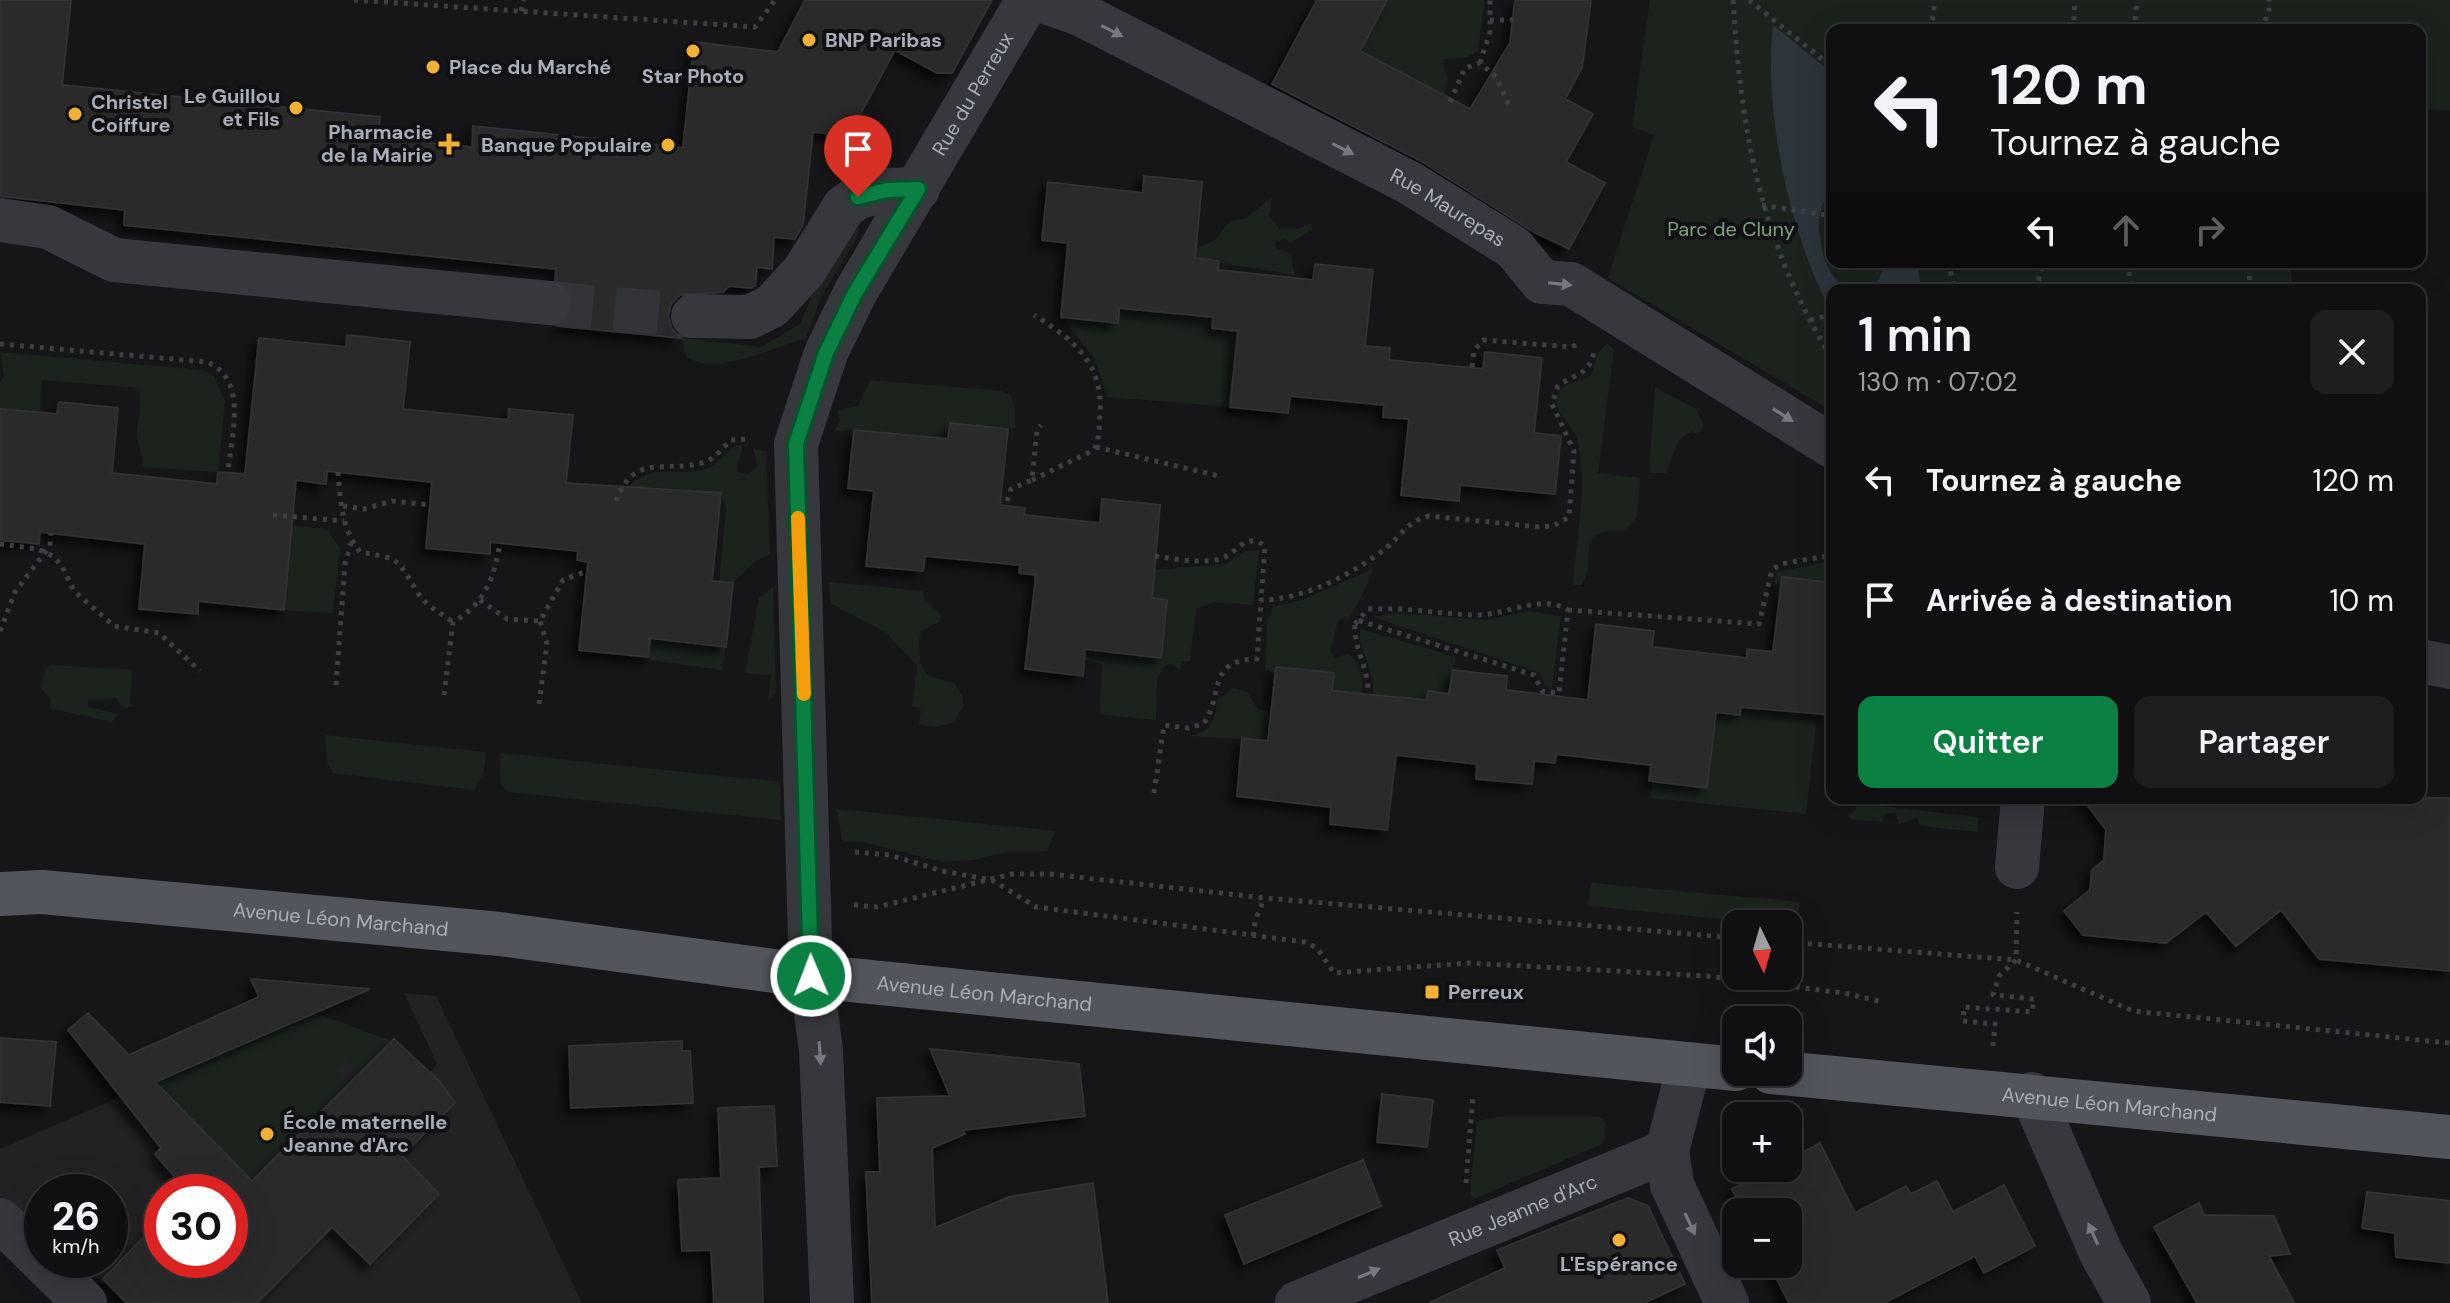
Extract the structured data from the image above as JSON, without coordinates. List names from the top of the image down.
{
  "streets": {
    "main road": ["Avenue Léon Marchand"],
    "street": ["Rue du Perreux", "Rue Maurepas", "Rue Jeanne d'Arc"]
  },
  "crossings": [
    ["Rue du Perreux", "Avenue Léon Marchand"]
  ],
  "one_way": ["Rue Maurepas", "Rue Jeanne d'Arc"],
  "parks": ["Parc de Cluny"],
  "places": {
    "other": [
      "BNP Paribas",
      "Star Photo",
      "Place du Marché",
      "Le Guillou et Fils",
      "Christel Coiffure",
      "Banque Populaire",
      "École maternelle Jeanne d'Arc",
      "L'Espérance"
    ],
    "health": ["Pharmacie de la Mairie"],
    "transit": ["Perreux"]
  },
  "north": "bottom",
  "page": {
    "turn": ["120 m", "Tournez à gauche"],
    "heading": ["1 min", "130 m · 07:02"],
    "list": [
      {
        "name": "Tournez à gauche",
        "value": "120 m"
      },
      {
        "name": "Arrivée à destination",
        "value": "10 m"
      }
    ],
    "buttons": ["Quitter", "Partager"],
    "map_buttons": ["+", "−"],
    "speed": "26 km/h",
    "limit": "30"
  }
}
